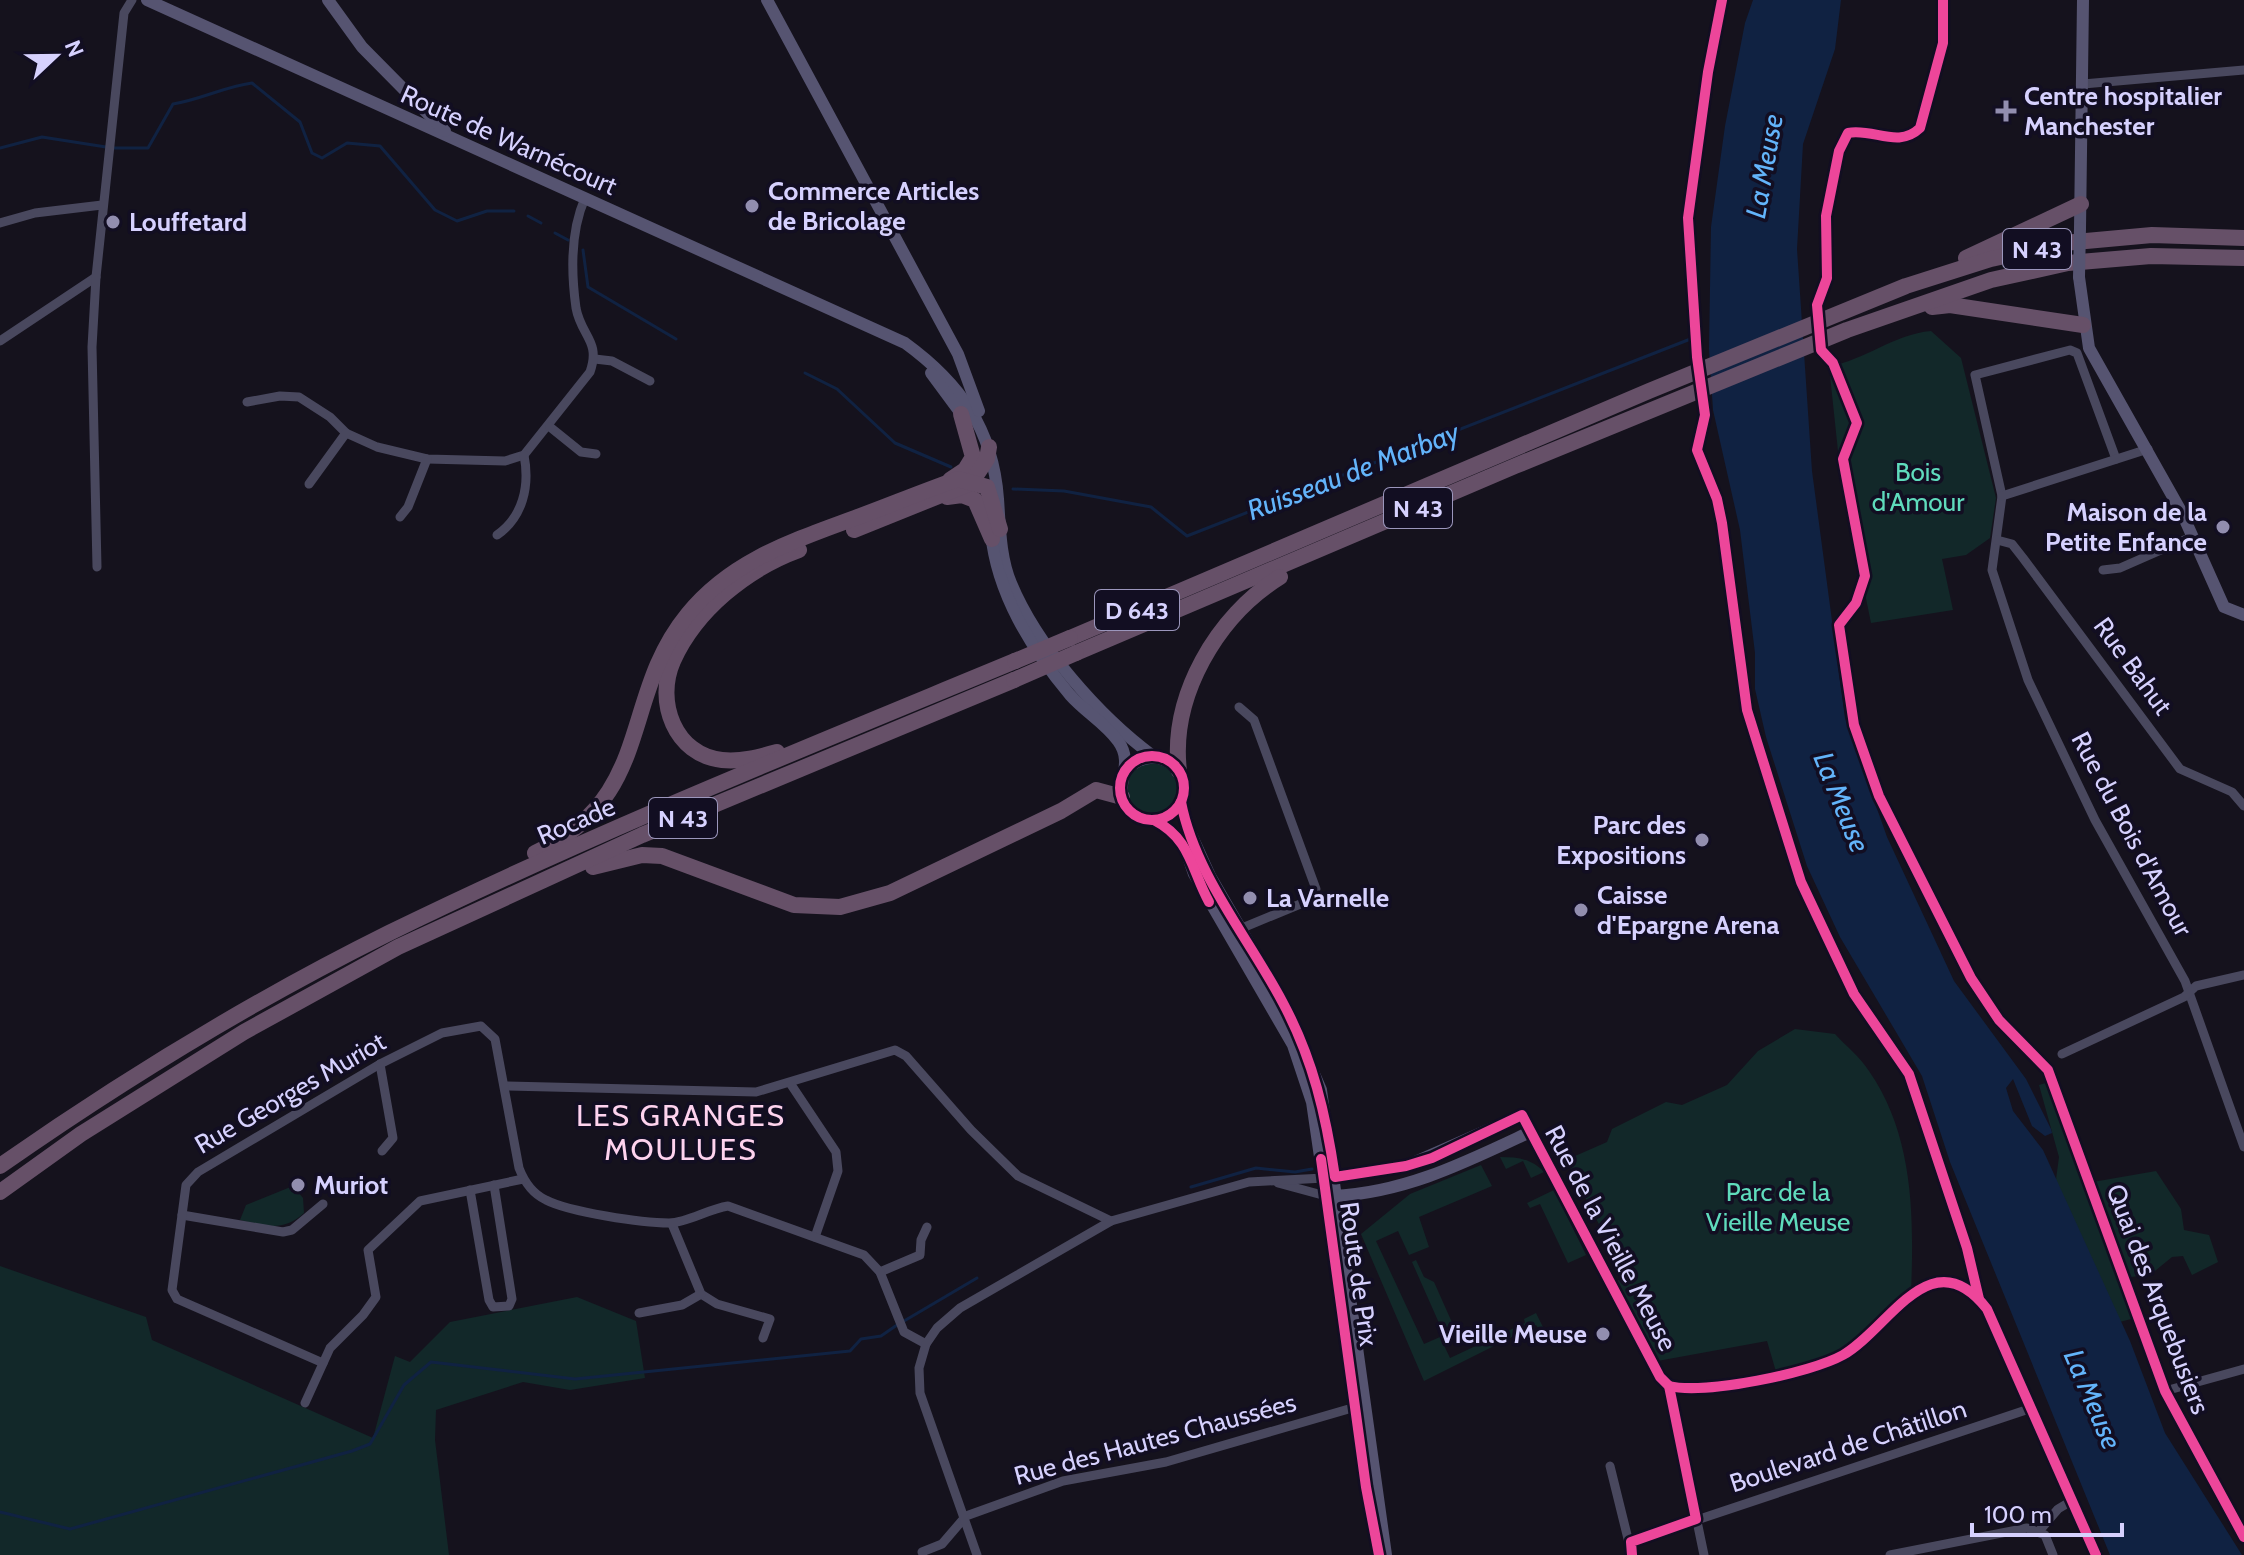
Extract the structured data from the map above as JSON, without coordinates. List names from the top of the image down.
{
  "streets": {
    "highway": ["N 43", "D 643", "Rocade"],
    "main road": ["Route de Warnécourt", "Rue de la Vieille Meuse", "Route de Prix"],
    "street": [
      "Rue Bahut",
      "Rue du Bois d'Amour",
      "Rue Georges Muriot",
      "Quai des Arquebusiers",
      "Rue des Hautes Chaussées",
      "Boulevard de Châtillon"
    ]
  },
  "crossings": [
    ["N 43", "Rocade"],
    ["Rue Bahut", "Rue du Bois d'Amour"],
    ["Rue de la Vieille Meuse", "Route de Prix"],
    ["Rue de la Vieille Meuse", "Boulevard de Châtillon"],
    ["Route de Prix", "Rue des Hautes Chaussées"]
  ],
  "districts": ["LES GRANGES MOULUES"],
  "water": ["La Meuse", "Ruisseau de Marbay"],
  "parks": ["Bois d'Amour", "Parc de la Vieille Meuse"],
  "places": {
    "health": ["Centre hospitalier Manchester"],
    "other": [
      "Commerce Articles de Bricolage",
      "Louffetard",
      "Maison de la Petite Enfance",
      "Parc des Expositions",
      "La Varnelle",
      "Caisse d'Epargne Arena",
      "Muriot",
      "Vieille Meuse"
    ]
  },
  "scale_bar": "100 m",
  "north": "right"
}
